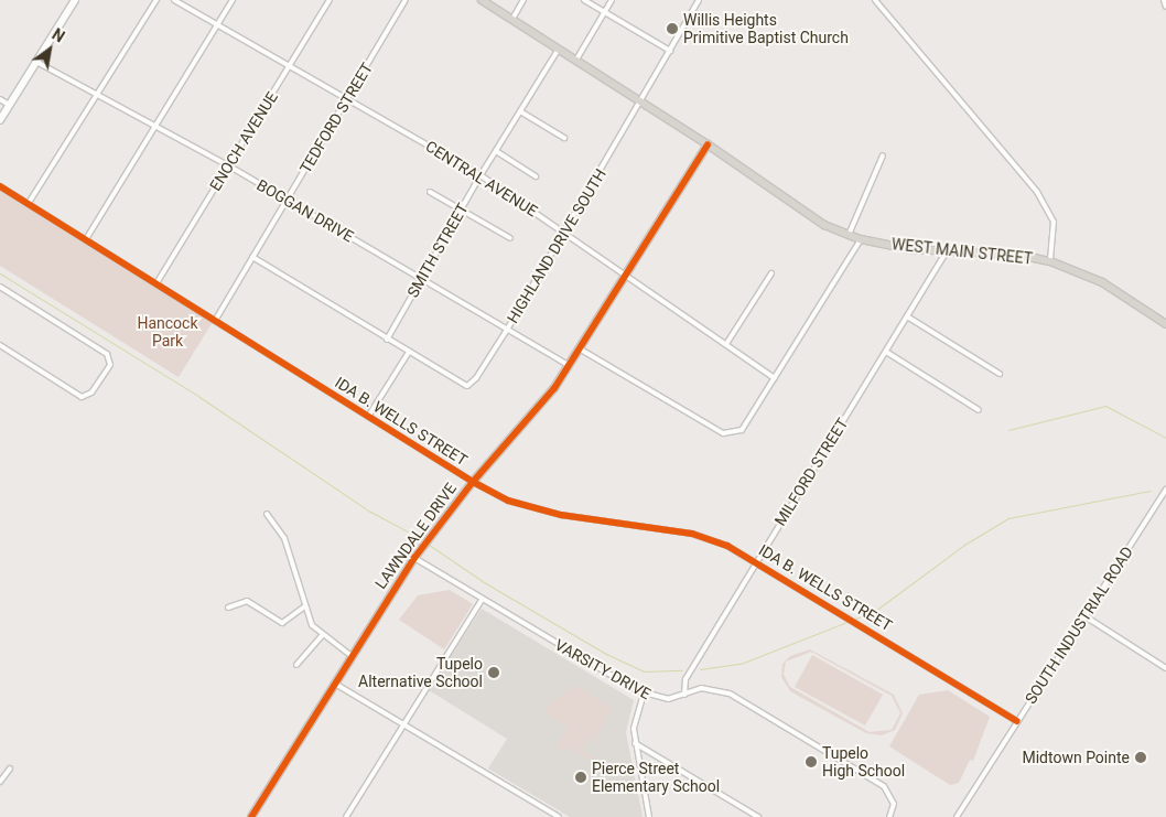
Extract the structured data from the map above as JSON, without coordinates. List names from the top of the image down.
{
  "streets": {
    "main road": ["WEST MAIN STREET"],
    "street": [
      "TEDFORD STREET",
      "ENOCH AVENUE",
      "CENTRAL AVENUE",
      "BOGGAN DRIVE",
      "HIGHLAND DRIVE SOUTH",
      "SMITH STREET",
      "IDA B. WELLS STREET",
      "MILFORD STREET",
      "LAWNDALE DRIVE",
      "SOUTH INDUSTRIAL ROAD",
      "VARSITY DRIVE"
    ]
  },
  "crossings": [
    ["TEDFORD STREET", "CENTRAL AVENUE"],
    ["TEDFORD STREET", "BOGGAN DRIVE"],
    ["TEDFORD STREET", "IDA B. WELLS STREET"],
    ["ENOCH AVENUE", "CENTRAL AVENUE"],
    ["ENOCH AVENUE", "BOGGAN DRIVE"],
    ["ENOCH AVENUE", "IDA B. WELLS STREET"],
    ["CENTRAL AVENUE", "HIGHLAND DRIVE SOUTH"],
    ["CENTRAL AVENUE", "SMITH STREET"],
    ["CENTRAL AVENUE", "LAWNDALE DRIVE"],
    ["BOGGAN DRIVE", "HIGHLAND DRIVE SOUTH"],
    ["BOGGAN DRIVE", "SMITH STREET"],
    ["BOGGAN DRIVE", "LAWNDALE DRIVE"],
    ["HIGHLAND DRIVE SOUTH", "WEST MAIN STREET"],
    ["SMITH STREET", "WEST MAIN STREET"],
    ["WEST MAIN STREET", "MILFORD STREET"],
    ["WEST MAIN STREET", "LAWNDALE DRIVE"],
    ["IDA B. WELLS STREET", "MILFORD STREET"],
    ["IDA B. WELLS STREET", "LAWNDALE DRIVE"],
    ["IDA B. WELLS STREET", "SOUTH INDUSTRIAL ROAD"],
    ["MILFORD STREET", "VARSITY DRIVE"],
    ["LAWNDALE DRIVE", "VARSITY DRIVE"]
  ],
  "parks": ["Hancock Park"],
  "places": [
    "Willis Heights Primitive Baptist Church",
    "Tupelo Alternative School",
    "Midtown Pointe",
    "Tupelo High School",
    "Pierce Street Elementary School"
  ],
  "north": "top right"
}
